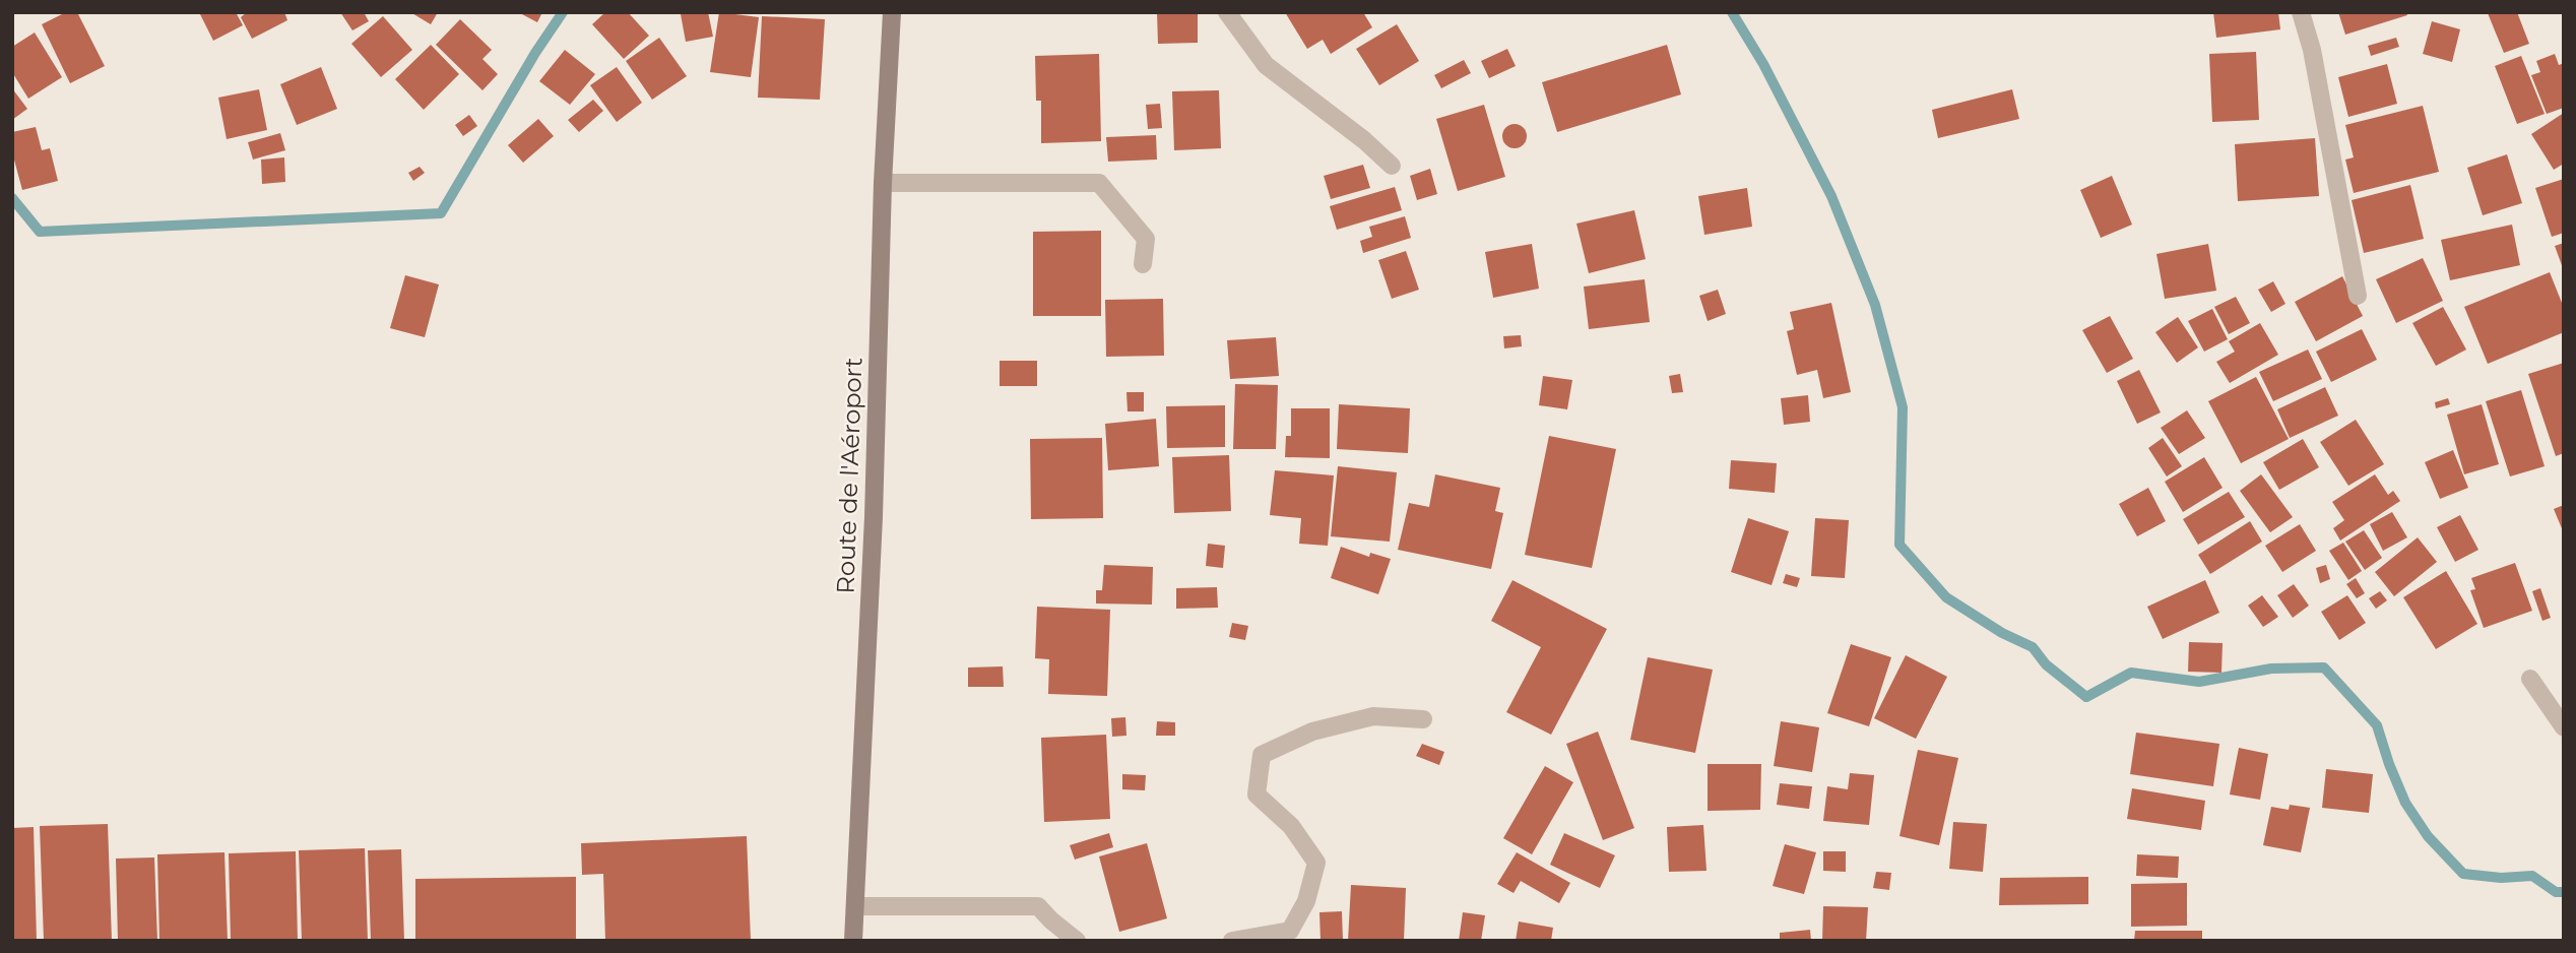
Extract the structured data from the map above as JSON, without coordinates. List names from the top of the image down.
{
  "streets": {
    "main road": ["Route de l'Aéroport"]
  }
}
